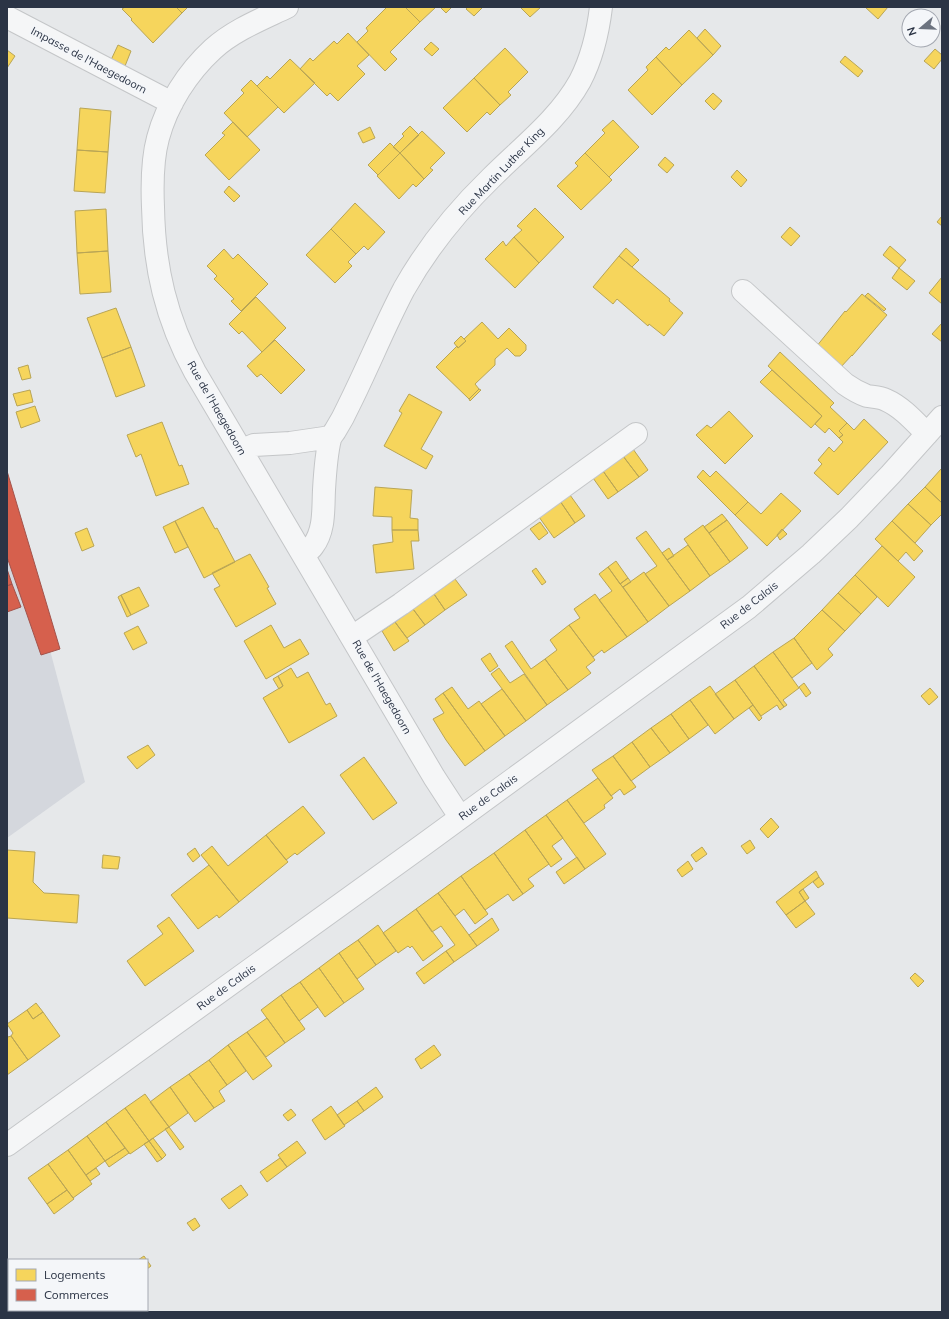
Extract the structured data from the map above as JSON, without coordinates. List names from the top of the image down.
{
  "streets": {
    "street": [
      "Impasse de l'Haegedoorn",
      "Rue Martin Luther King",
      "Rue de l'Haegedoorn",
      "Rue de Calais"
    ]
  },
  "crossings": [
    ["Impasse de l'Haegedoorn", "Rue de l'Haegedoorn"],
    ["Rue Martin Luther King", "Rue de l'Haegedoorn"],
    ["Rue de l'Haegedoorn", "Rue de Calais"]
  ],
  "legend": ["Logements", "Commerces"],
  "north": "left"
}
